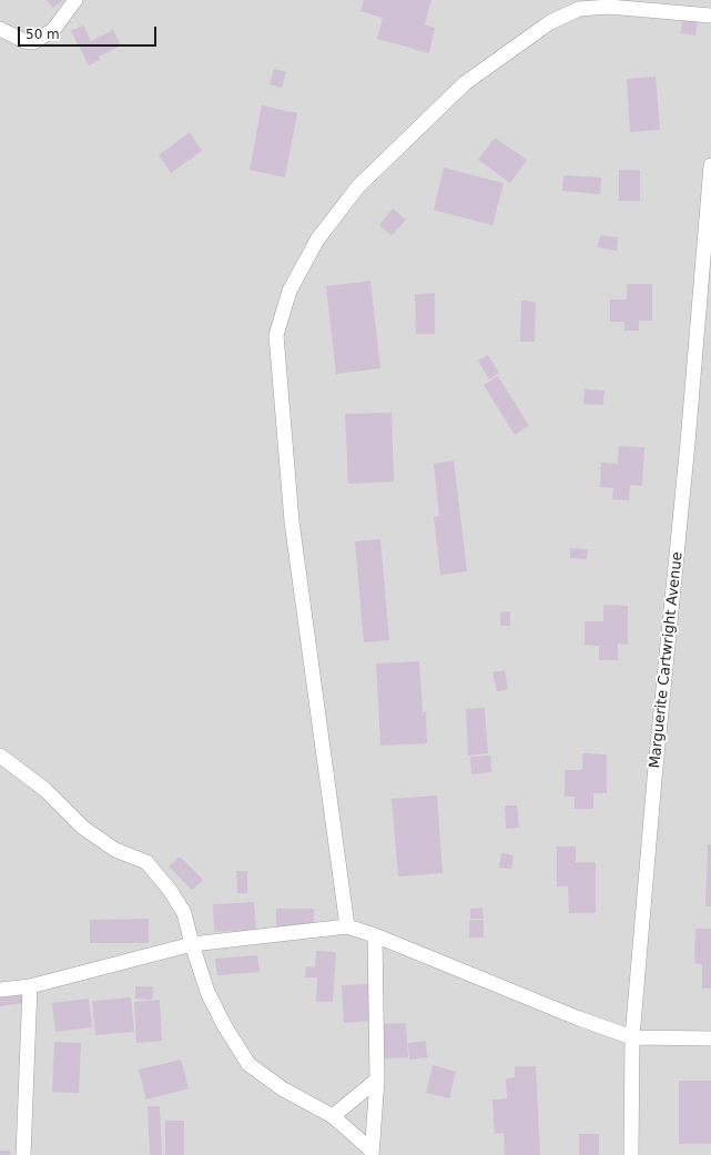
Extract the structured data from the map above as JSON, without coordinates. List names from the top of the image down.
{
  "streets": {
    "street": ["Marguerite Cartwright Avenue"]
  },
  "scale_bar": "50 m"
}
